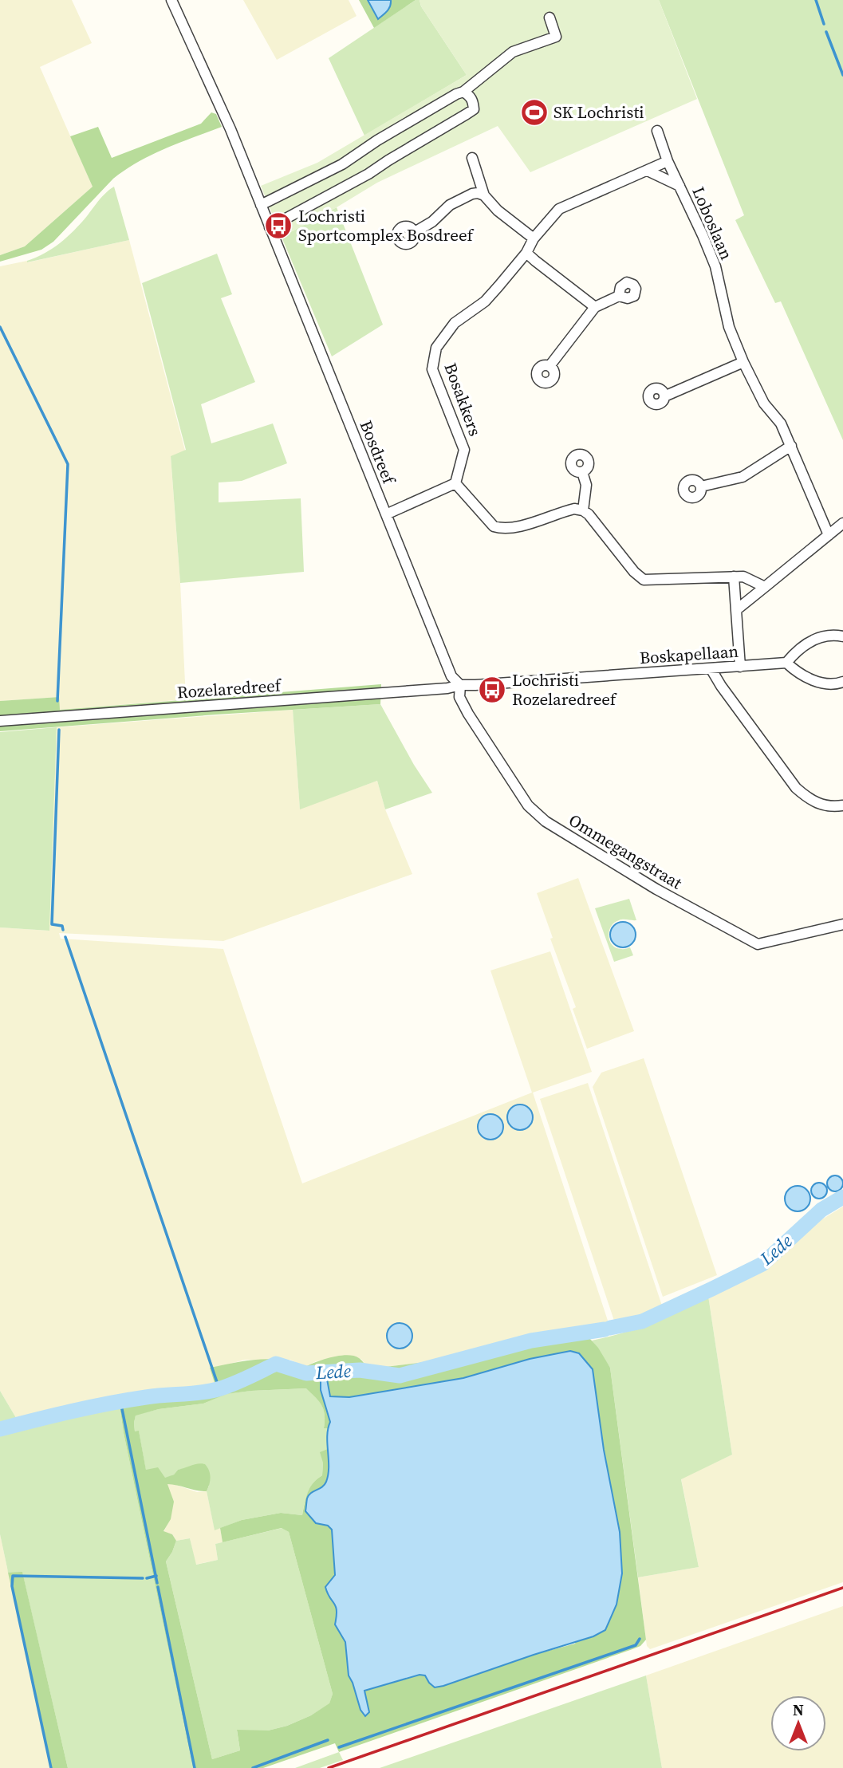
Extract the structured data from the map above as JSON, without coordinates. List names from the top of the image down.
{
  "streets": {
    "street": [
      "Loboslaan",
      "Bosakkers",
      "Bosdreef",
      "Boskapellaan",
      "Rozelaredreef",
      "Ommegangstraat"
    ]
  },
  "crossings": [
    ["Loboslaan", "Bosakkers"],
    ["Bosdreef", "Boskapellaan"],
    ["Bosdreef", "Rozelaredreef"],
    ["Bosdreef", "Ommegangstraat"],
    ["Boskapellaan", "Rozelaredreef"],
    ["Boskapellaan", "Ommegangstraat"],
    ["Rozelaredreef", "Ommegangstraat"]
  ],
  "water": ["Lede"],
  "places": {
    "sports": ["SK Lochristi"],
    "bus stop": ["Lochristi Sportcomplex Bosdreef", "Lochristi Rozelaredreef"]
  },
  "north": "top"
}
